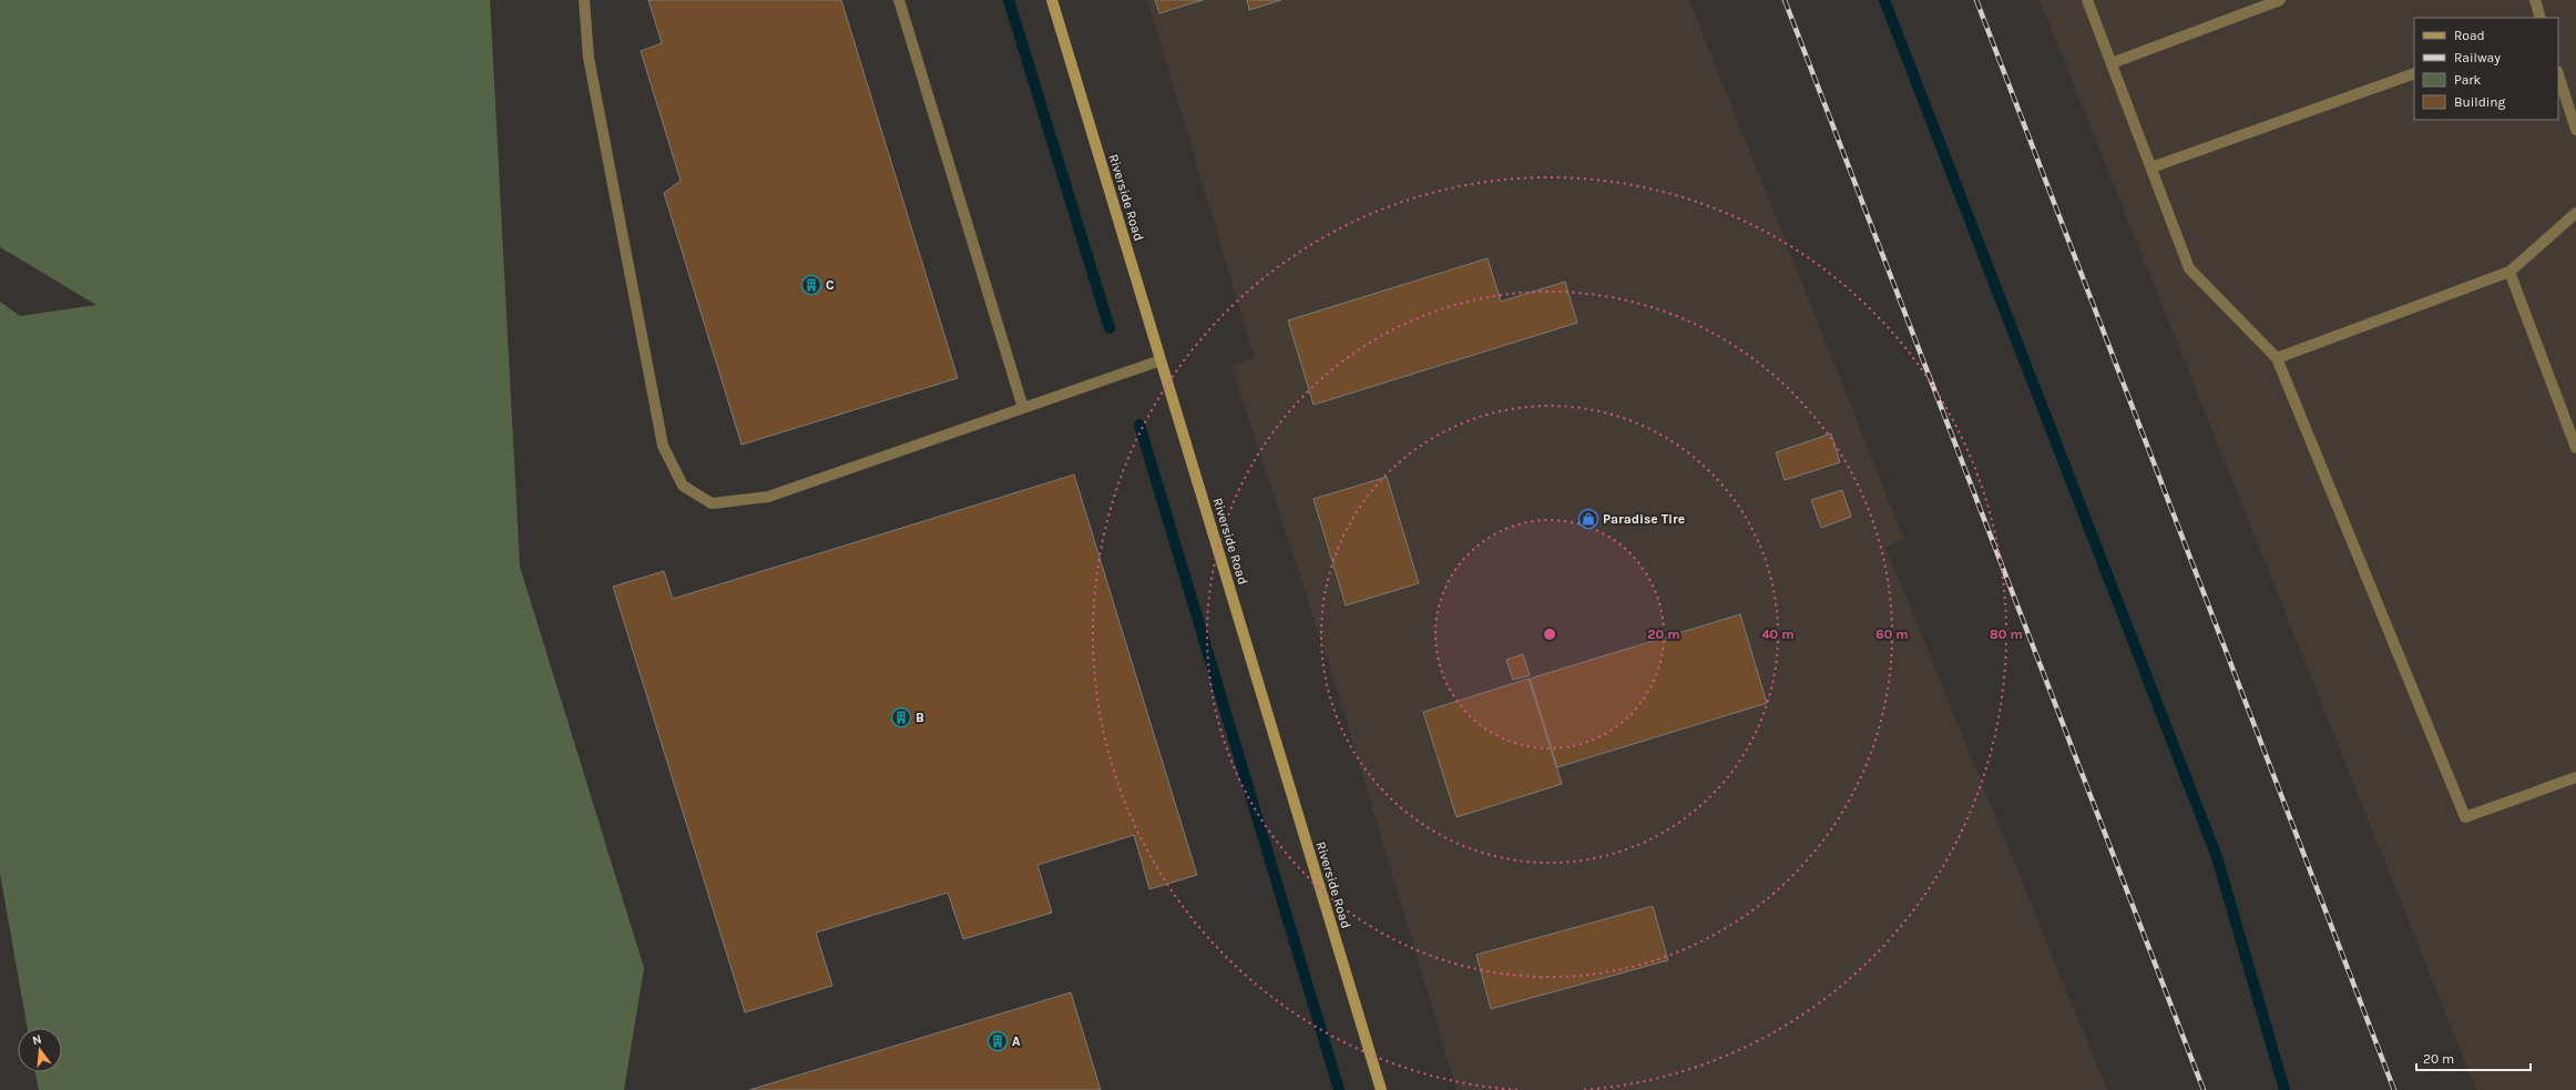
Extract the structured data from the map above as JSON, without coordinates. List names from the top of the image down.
{
  "streets": {
    "street": ["Riverside Road"]
  },
  "places": {
    "building": ["C", "B", "A"],
    "shop": ["Paradise Tire"]
  },
  "legend": [
    "Road",
    "Railway",
    "Park",
    "Building"
  ],
  "scale_bar": "20 m",
  "north": "top",
  "rings": [
    "20 m",
    "40 m",
    "60 m",
    "80 m"
  ]
}
